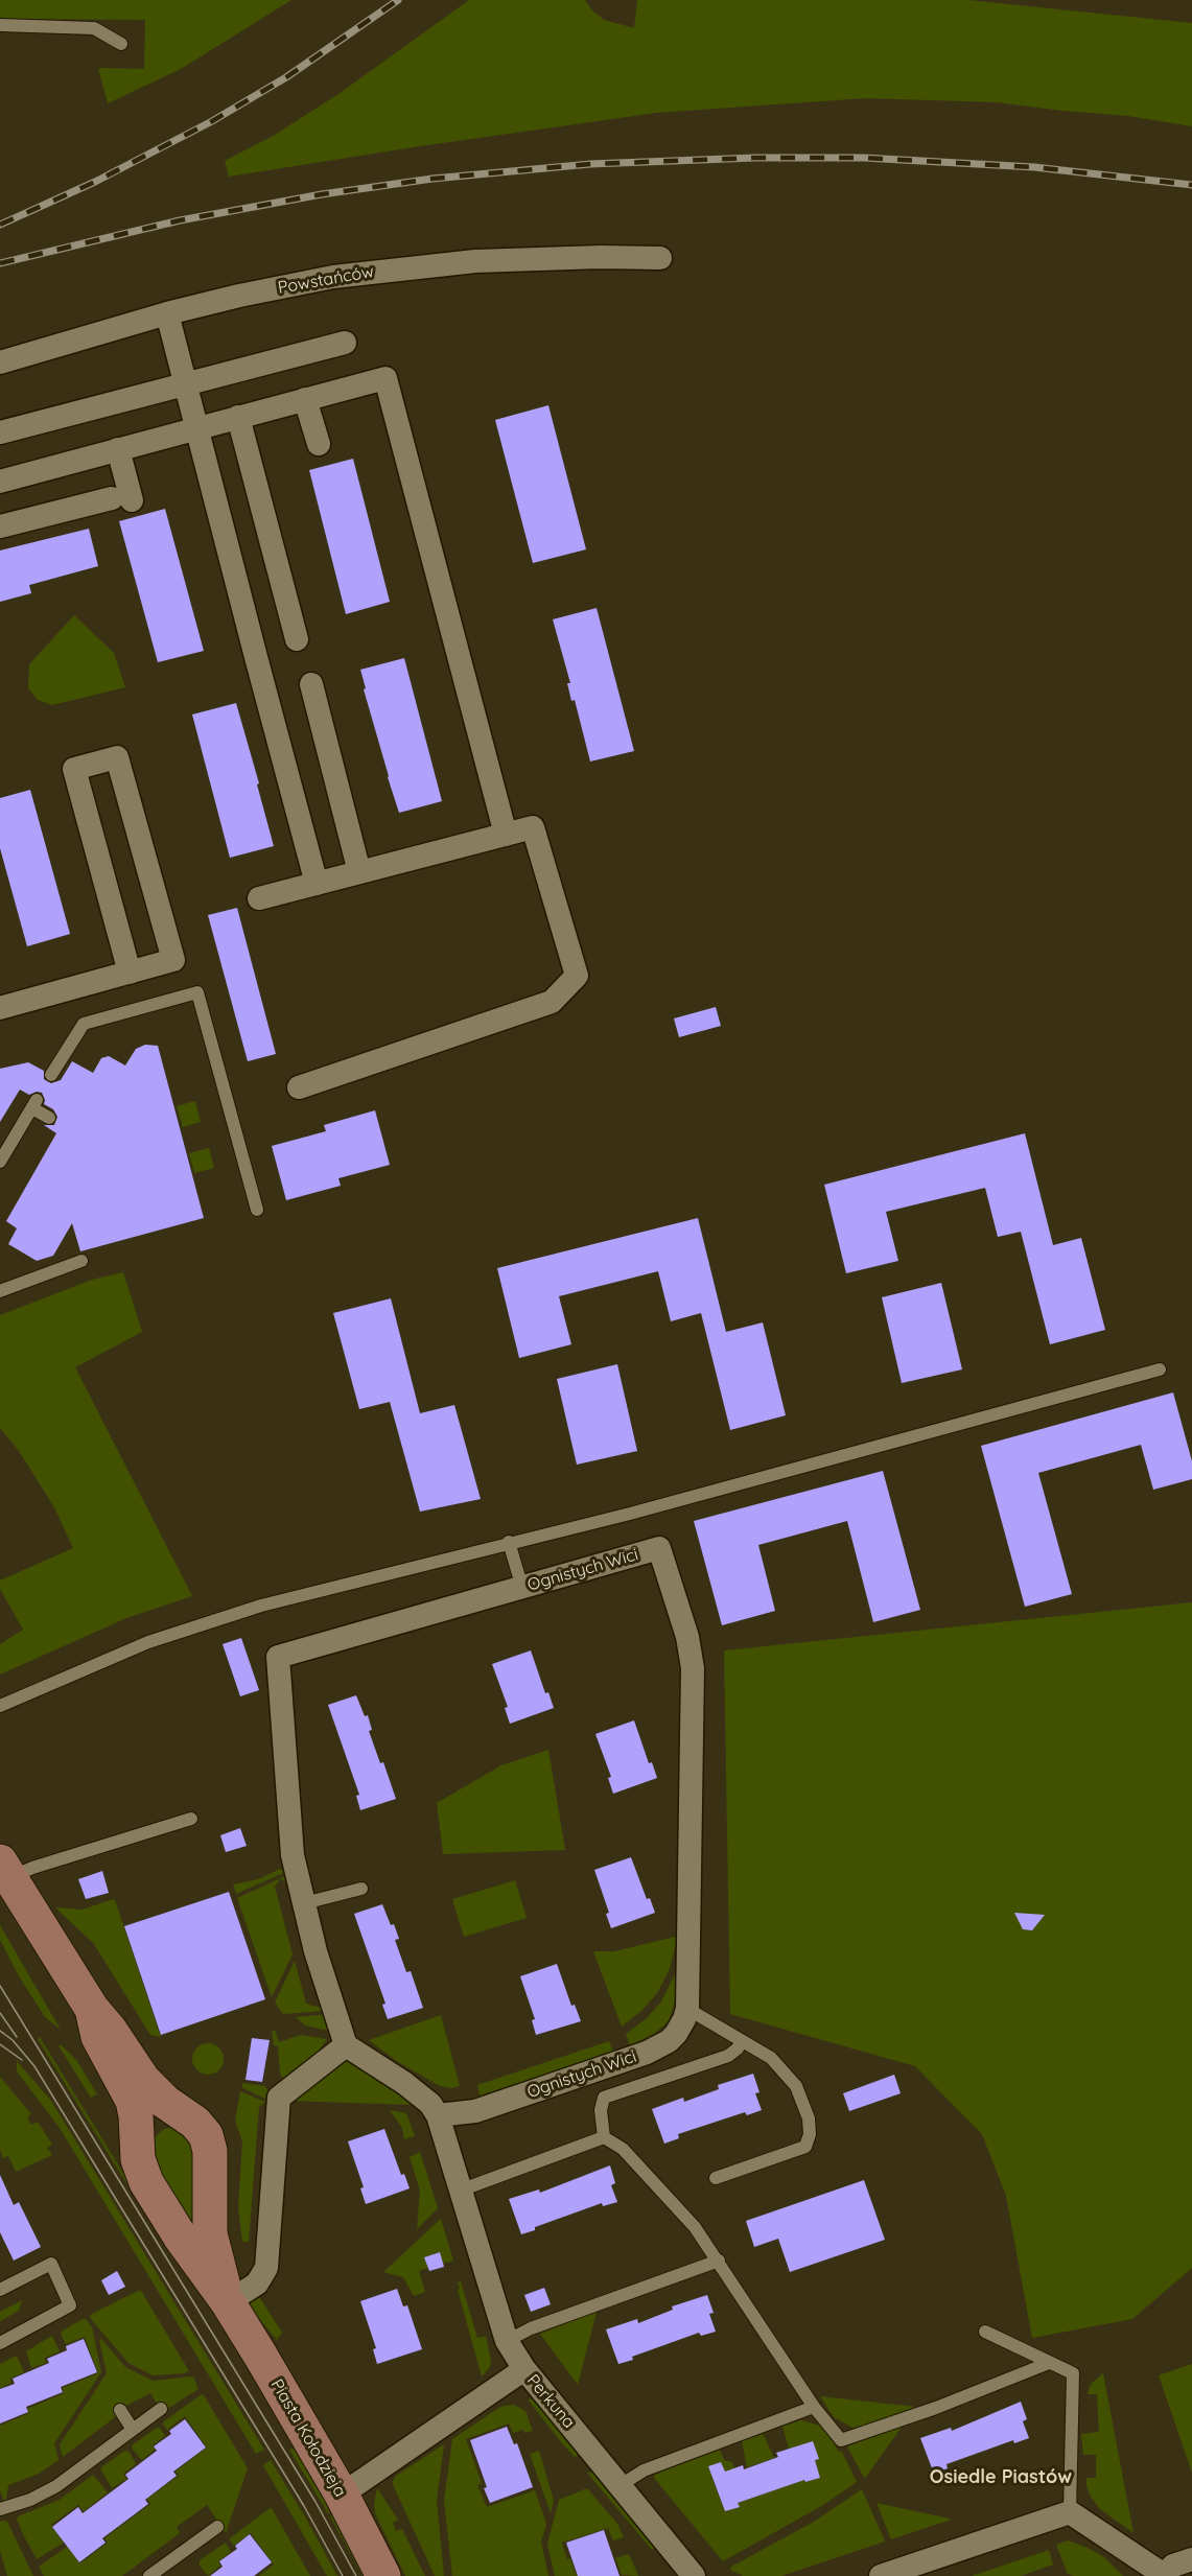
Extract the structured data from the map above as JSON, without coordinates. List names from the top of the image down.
{
  "streets": {
    "street": [
      "Powstańców",
      "Ognistych Wici",
      "Perkuna",
      "Piasta Kołodzieja"
    ]
  },
  "crossings": [
    ["Perkuna", "Piasta Kołodzieja"]
  ],
  "districts": ["Osiedle Piastów"]
}
